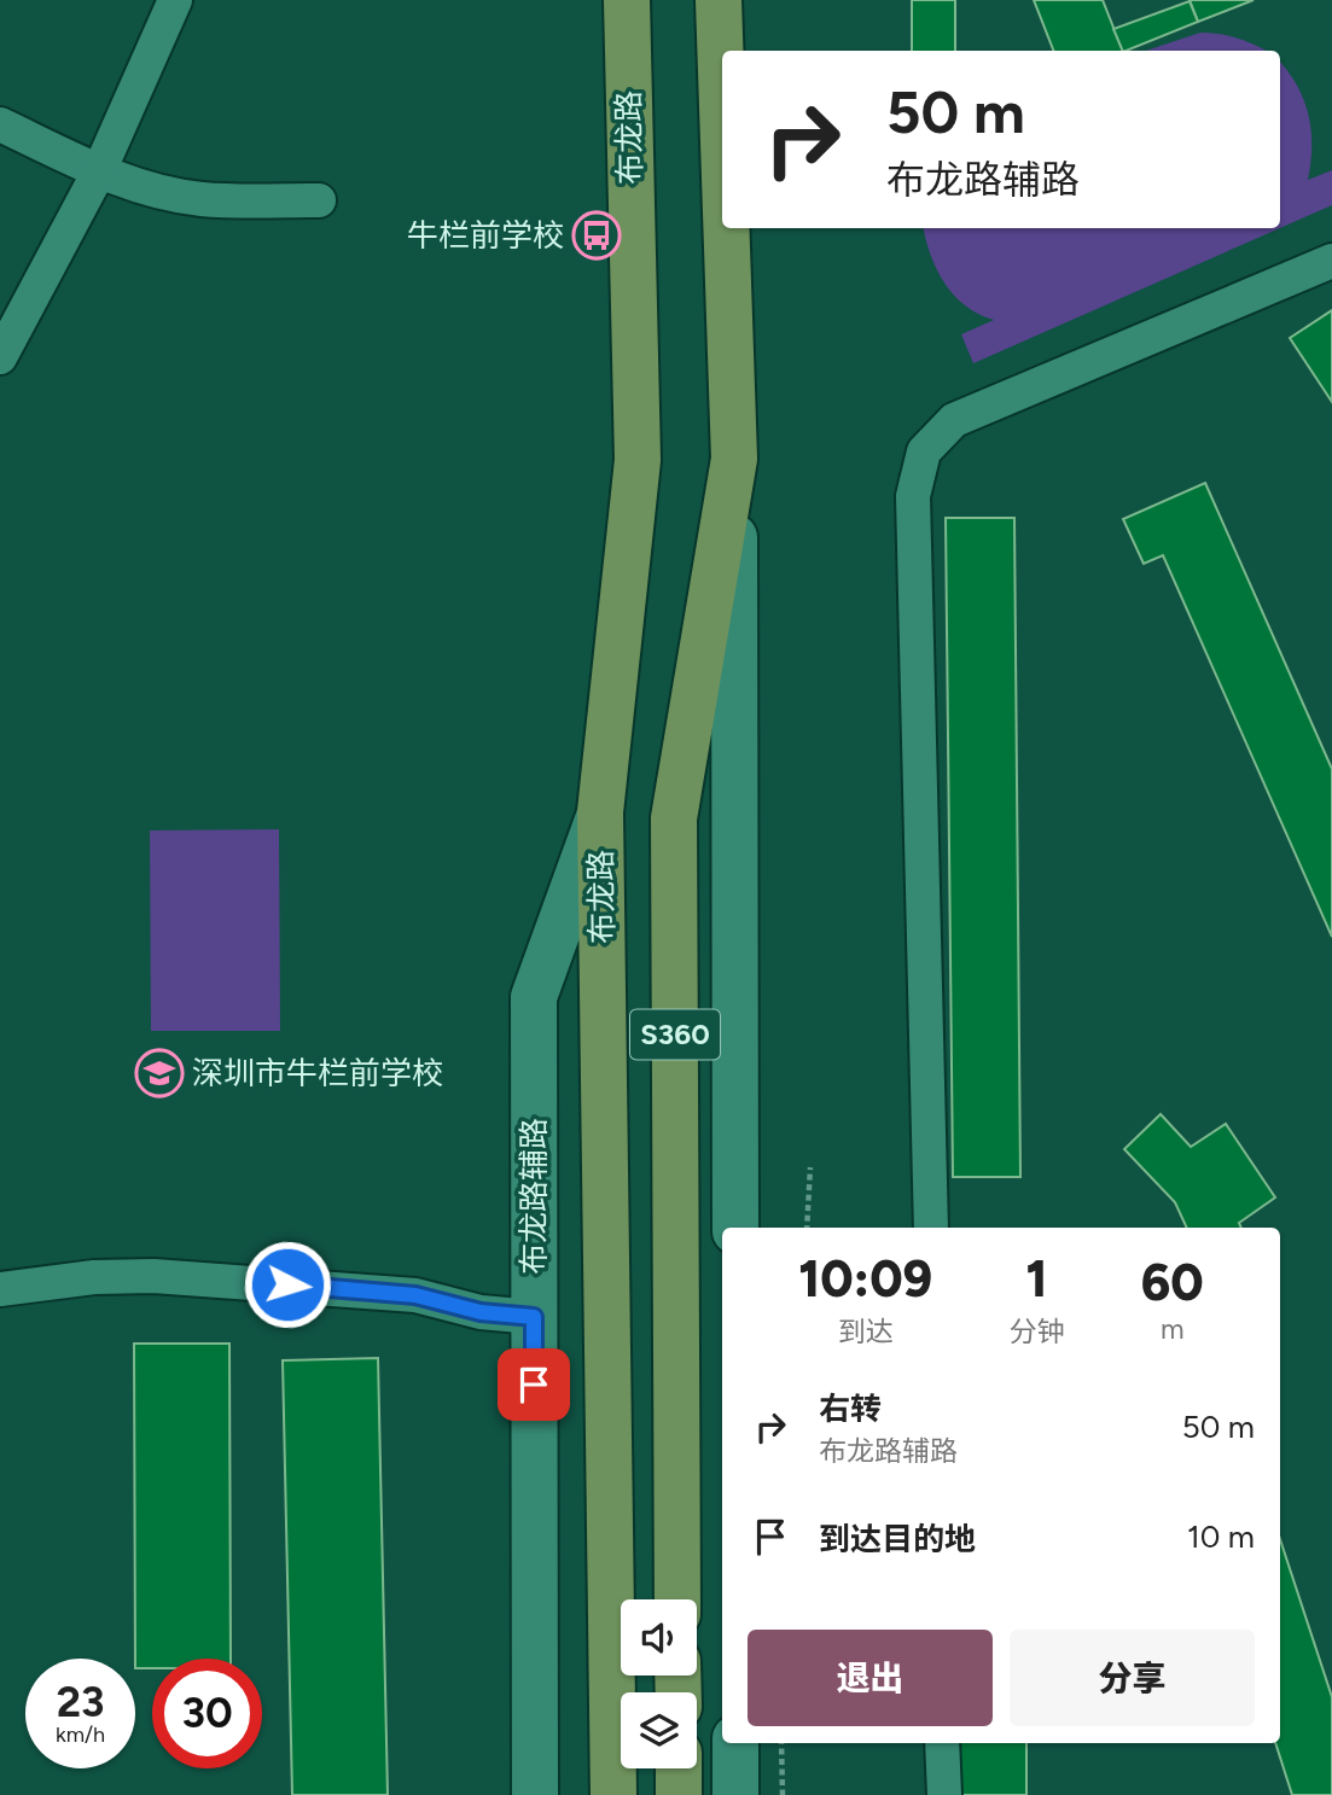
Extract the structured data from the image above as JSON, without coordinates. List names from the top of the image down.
{
  "streets": {
    "main road": ["布龙路", "S360", "布龙路辅路"]
  },
  "crossings": [
    ["布龙路", "布龙路辅路"]
  ],
  "places": {
    "bus stop": ["牛栏前学校"],
    "school or university": ["深圳市牛栏前学校"]
  },
  "page": {
    "turn": ["50 m", "布龙路辅路"],
    "eta": [
      "10:09",
      "到达",
      "1",
      "分钟",
      "60",
      "m"
    ],
    "list": [
      {
        "name": "右转",
        "note": "布龙路辅路",
        "value": "50 m"
      },
      {
        "name": "到达目的地",
        "value": "10 m"
      }
    ],
    "buttons": ["退出", "分享"],
    "speed": "23 km/h",
    "limit": "30"
  }
}
